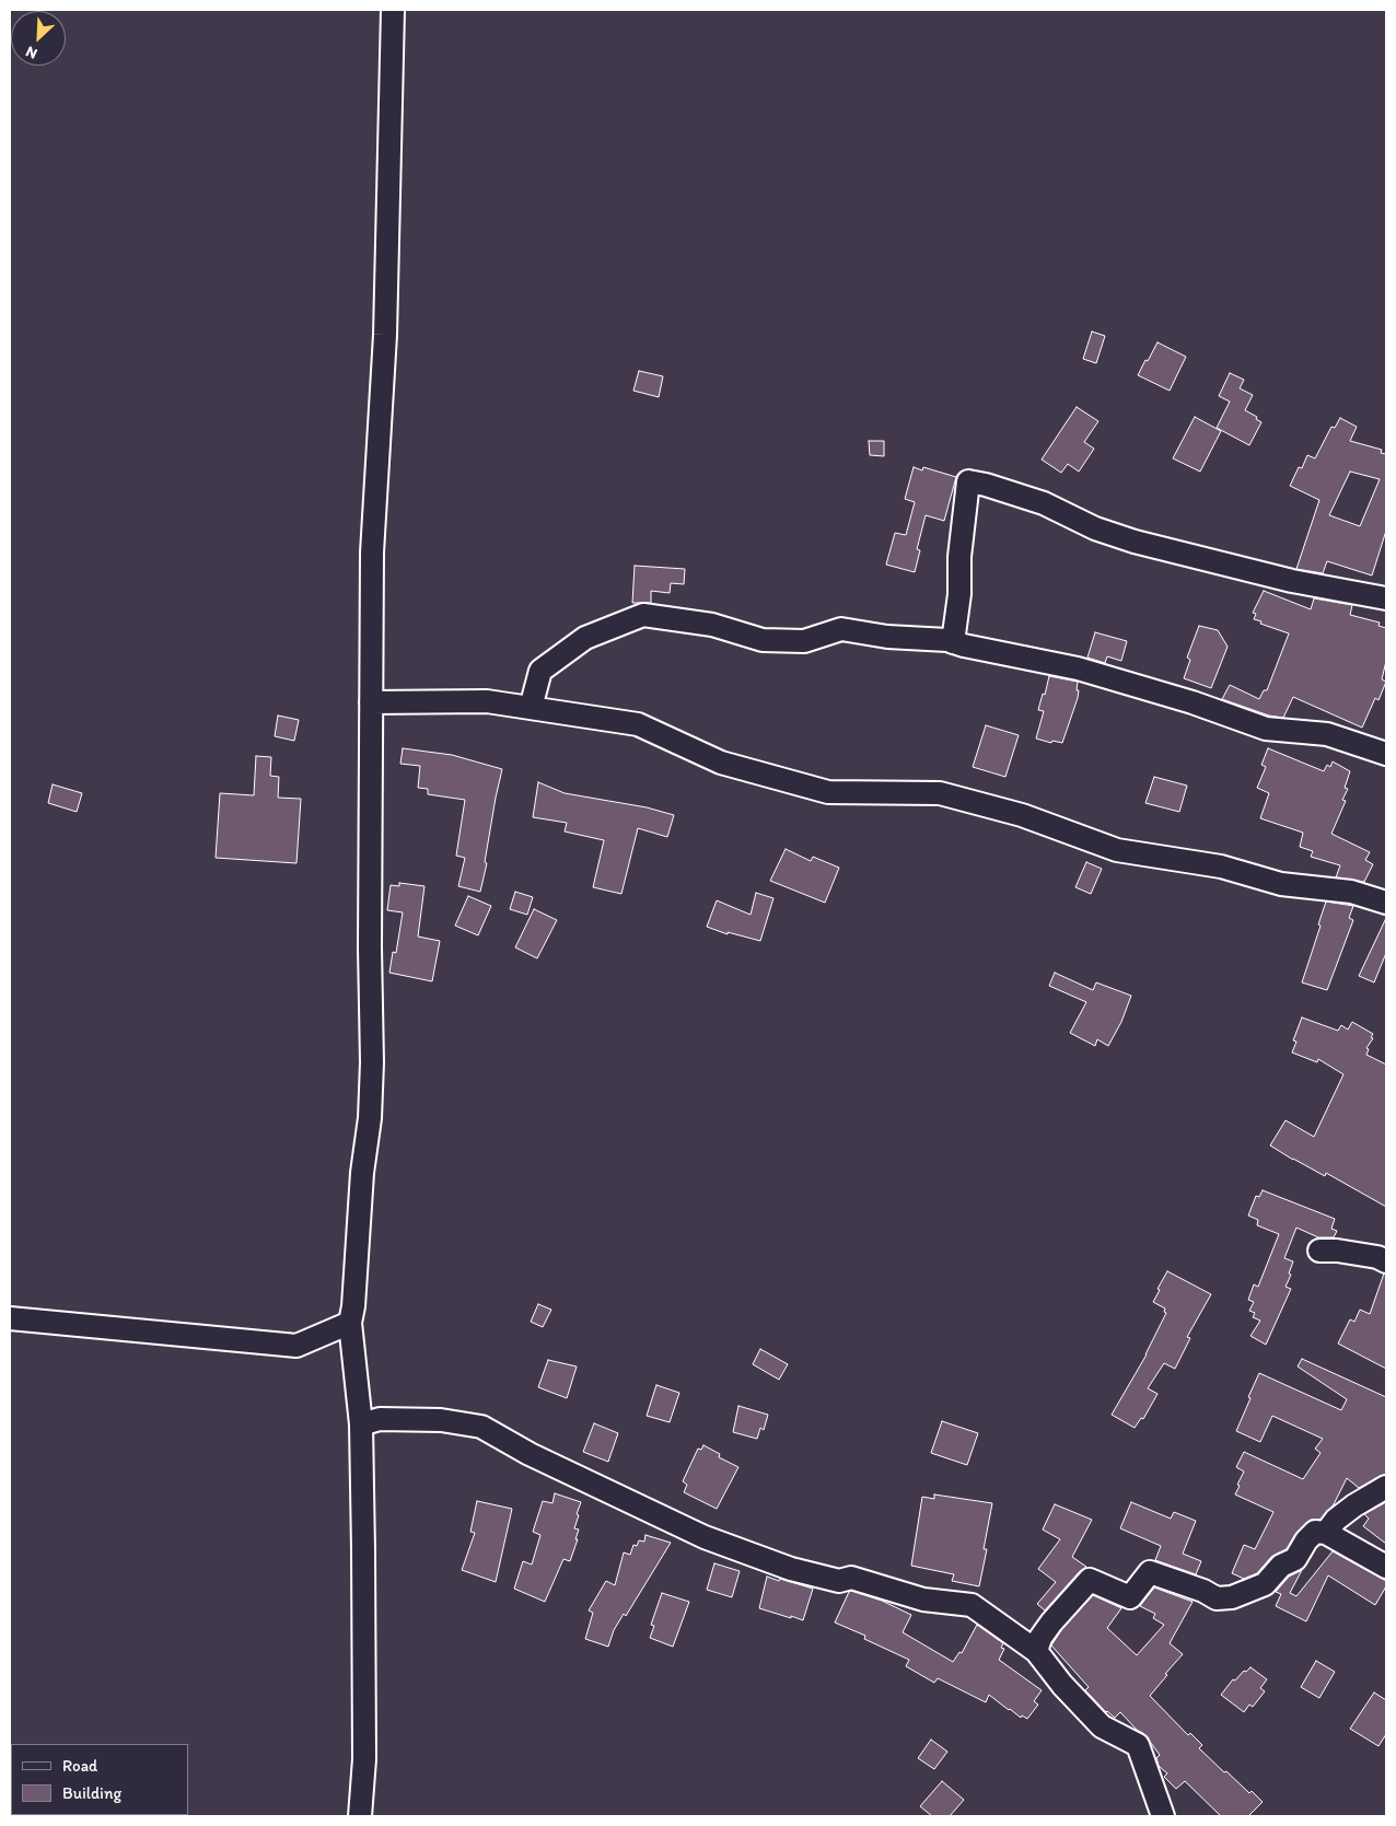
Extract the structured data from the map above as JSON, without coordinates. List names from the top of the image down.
{
  "legend": ["Road", "Building"],
  "north": "bottom left"
}
